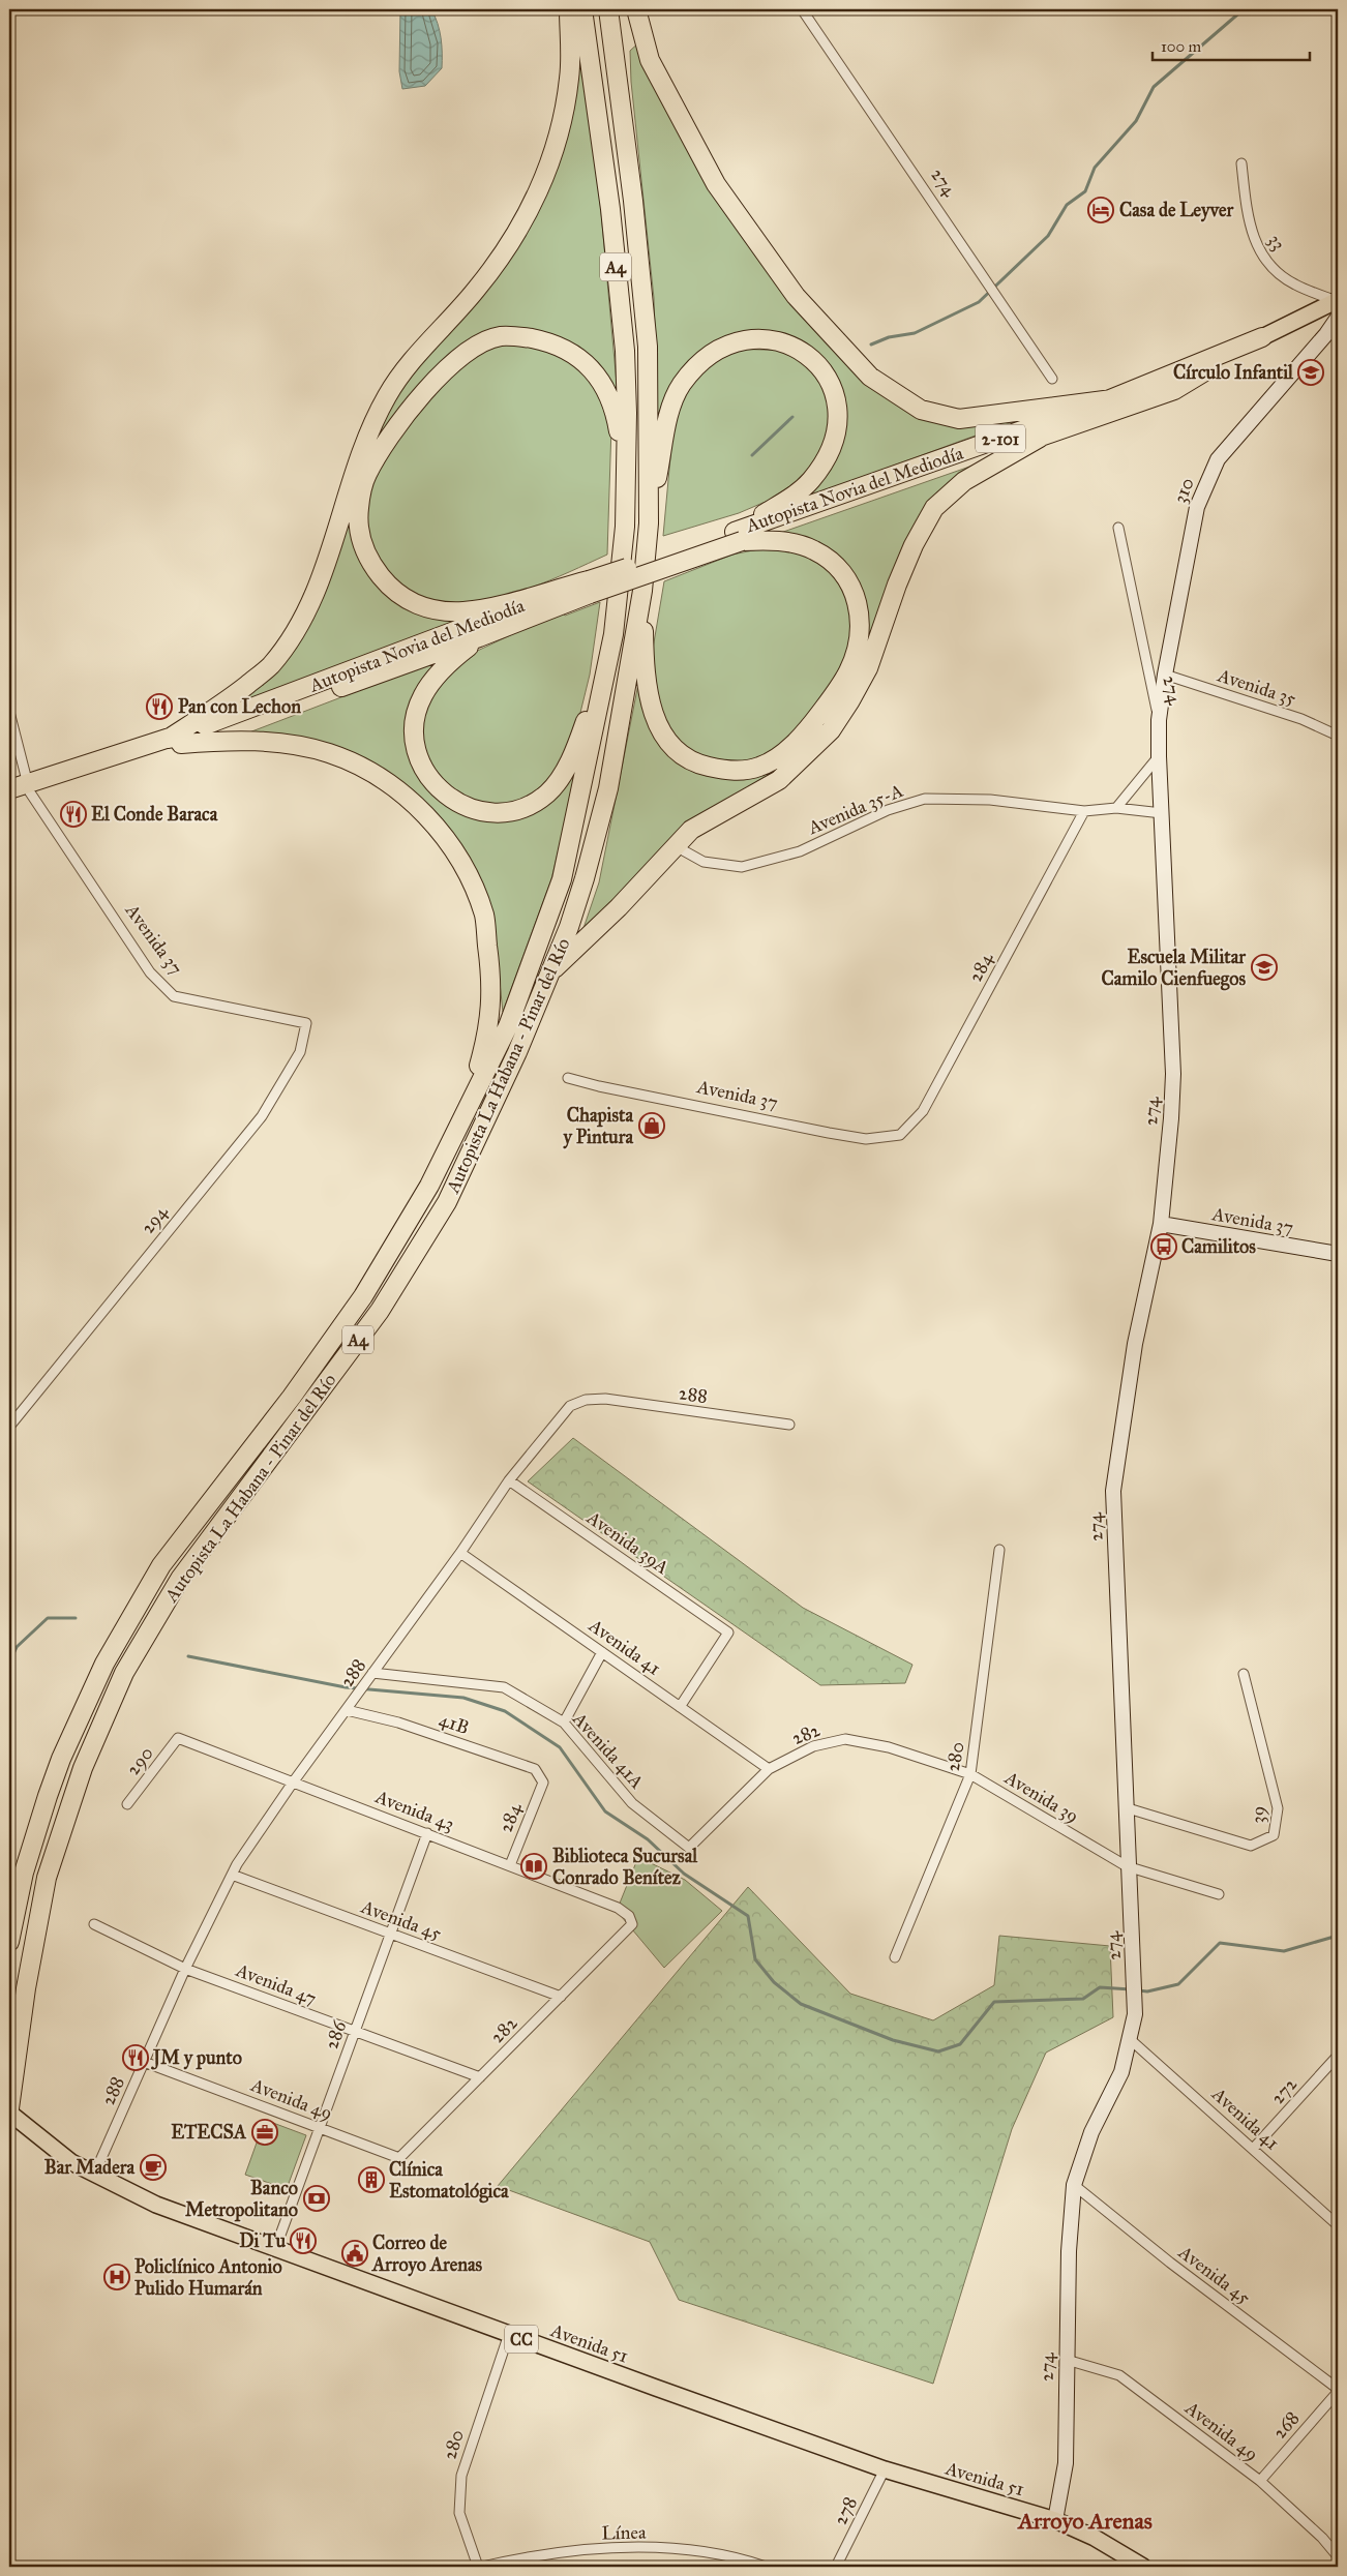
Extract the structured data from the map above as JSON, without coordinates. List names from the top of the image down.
{
  "streets": {
    "highway": [
      "A4",
      "2-101",
      "Autopista Novia del Mediodía",
      "Autopista La Habana - Pinar del Río"
    ],
    "main road": ["CC", "Avenida 51"],
    "street": [
      "274",
      "33",
      "310",
      "Avenida 35",
      "Avenida 35-A",
      "Avenida 37",
      "284",
      "294",
      "288",
      "Avenida 39A",
      "Avenida 41",
      "41B",
      "282",
      "Avenida 41A",
      "280",
      "290",
      "Avenida 39",
      "Avenida 43",
      "39",
      "Avenida 45",
      "Avenida 47",
      "286",
      "272",
      "Avenida 49",
      "268",
      "278",
      "Línea"
    ]
  },
  "crossings": [
    ["274", "310"],
    ["274", "Avenida 35-A"],
    ["274", "Avenida 37"],
    ["274", "Avenida 41"],
    ["274", "Avenida 39"],
    ["274", "39"],
    ["274", "Avenida 45"],
    ["274", "Avenida 49"],
    ["274", "Avenida 51"],
    ["33", "2-101"],
    ["2-101", "Autopista Novia del Mediodía"],
    ["Autopista Novia del Mediodía", "Avenida 37"],
    ["310", "Avenida 35"],
    ["Avenida 35-A", "284"],
    ["Avenida 37", "284"],
    ["Avenida 37", "294"],
    ["284", "41B"],
    ["284", "Avenida 43"],
    ["288", "Avenida 39A"],
    ["288", "Avenida 41"],
    ["288", "41B"],
    ["288", "Avenida 41A"],
    ["288", "Avenida 43"],
    ["288", "Avenida 45"],
    ["288", "Avenida 47"],
    ["288", "Avenida 49"],
    ["288", "Avenida 51"],
    ["Avenida 39A", "Avenida 41"],
    ["Avenida 41", "282"],
    ["Avenida 41", "272"],
    ["282", "Avenida 41A"],
    ["282", "Avenida 39"],
    ["282", "Avenida 43"],
    ["282", "Avenida 45"],
    ["282", "Avenida 47"],
    ["282", "Avenida 49"],
    ["280", "Avenida 39"],
    ["280", "Avenida 51"],
    ["290", "Avenida 43"],
    ["Avenida 43", "286"],
    ["Avenida 45", "286"],
    ["Avenida 45", "268"],
    ["Avenida 47", "286"],
    ["286", "Avenida 49"],
    ["286", "Avenida 51"],
    ["Avenida 49", "268"],
    ["Avenida 51", "278"]
  ],
  "districts": ["Arroyo Arenas"],
  "places": {
    "hotel": ["Casa de Leyver"],
    "school or university": ["Círculo Infantil", "Escuela Militar Camilo Cienfuegos"],
    "restaurant": [
      "Pan con Lechon",
      "El Conde Baraca",
      "JM y punto",
      "Di Tu"
    ],
    "shop": ["Chapista y Pintura"],
    "bus stop": ["Camilitos"],
    "library": ["Biblioteca Sucursal Conrado Benítez"],
    "office": ["ETECSA"],
    "cafe": ["Bar Madera"],
    "building": ["Clínica Estomatológica"],
    "bank": ["Banco Metropolitano"],
    "public building": ["Correo de Arroyo Arenas"],
    "hospital": ["Policlínico Antonio Pulido Humarán"]
  },
  "scale_bar": "100 m"
}
